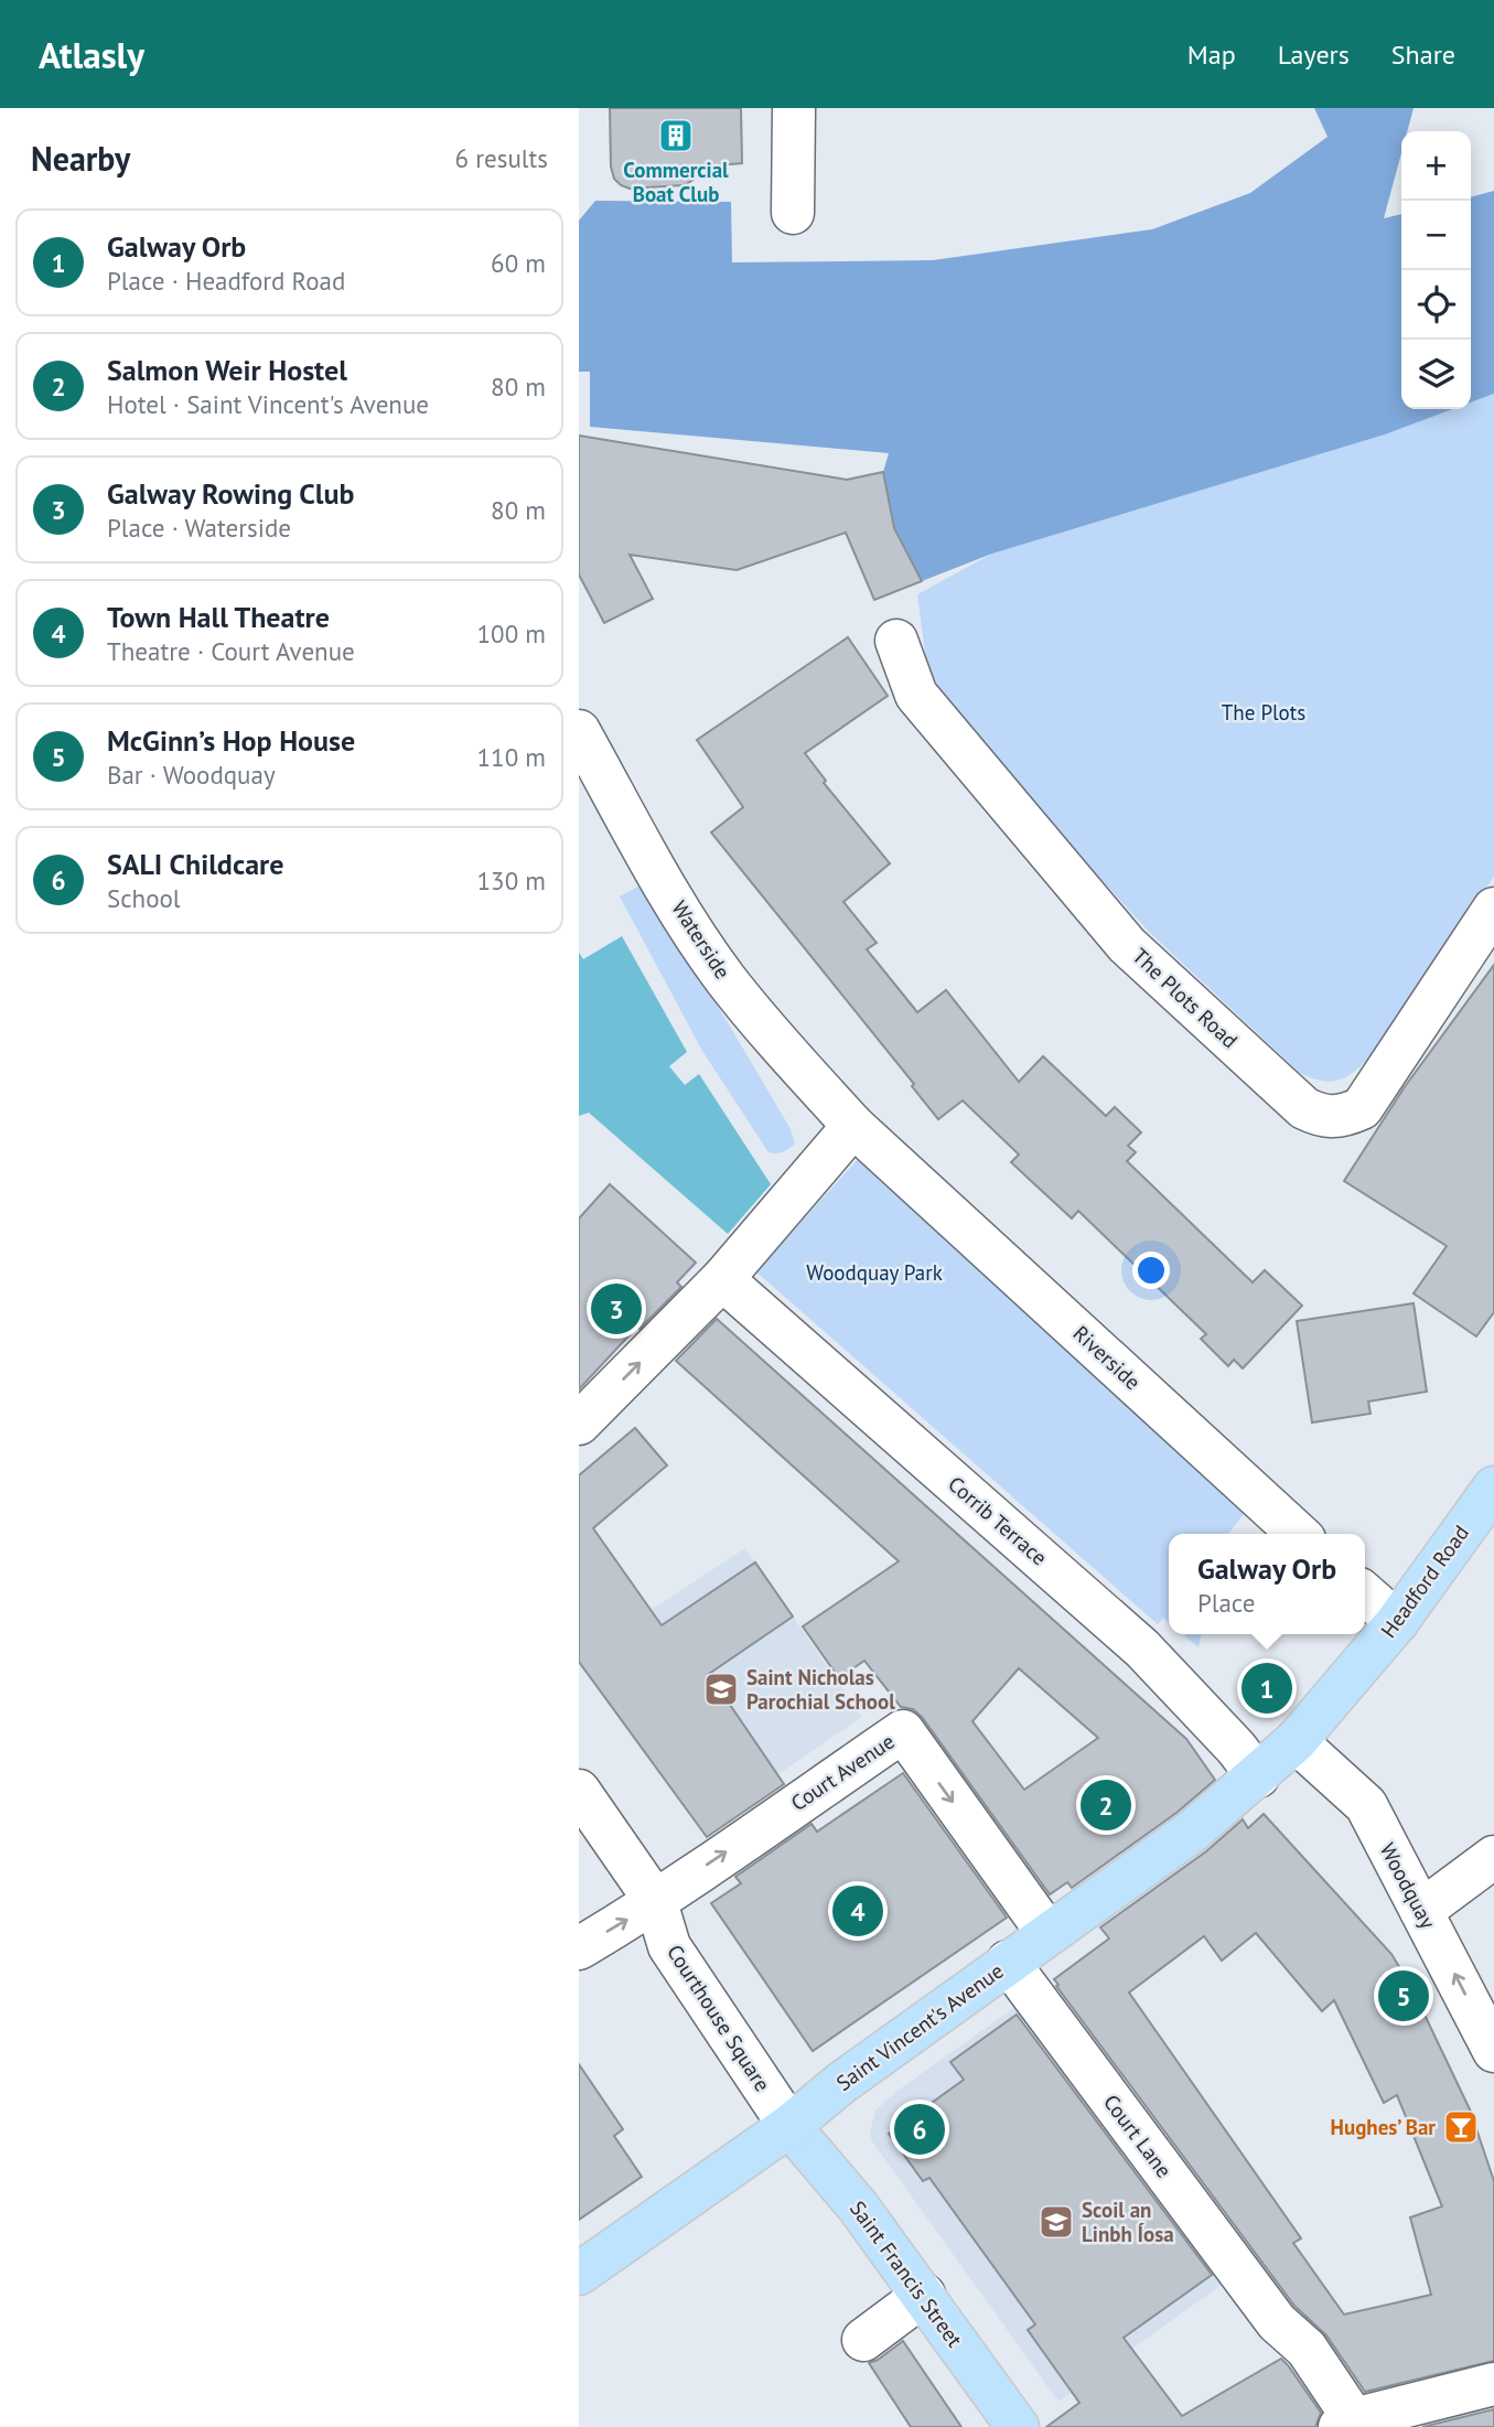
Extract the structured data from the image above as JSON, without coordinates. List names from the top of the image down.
{
  "streets": {
    "main road": ["Headford Road", "Saint Vincent's Avenue", "Saint Francis Street"],
    "street": [
      "Waterside",
      "The Plots Road",
      "Riverside",
      "Corrib Terrace",
      "Court Avenue",
      "Woodquay",
      "Courthouse Square",
      "Court Lane"
    ]
  },
  "crossings": [
    ["Waterside", "Riverside"],
    ["Corrib Terrace", "Headford Road"],
    ["Corrib Terrace", "Saint Vincent's Avenue"],
    ["Headford Road", "Woodquay"],
    ["Headford Road", "Saint Vincent's Avenue"],
    ["Court Avenue", "Courthouse Square"],
    ["Court Avenue", "Saint Vincent's Avenue"],
    ["Courthouse Square", "Saint Vincent's Avenue"],
    ["Courthouse Square", "Saint Francis Street"],
    ["Saint Vincent's Avenue", "Court Lane"],
    ["Saint Vincent's Avenue", "Saint Francis Street"]
  ],
  "one_way": ["Woodquay"],
  "parks": ["The Plots", "Woodquay Park"],
  "places": {
    "building": ["Commercial Boat Club"],
    "school or university": ["Saint Nicholas Parochial School", "Scoil an Linbh Íosa"],
    "bar": ["Hughes’ Bar"]
  },
  "page": {
    "header": "Atlasly",
    "nav": ["Map", "Layers", "Share"],
    "heading": ["Nearby", "6 results"],
    "map_buttons": ["+", "−"],
    "list": [
      {
        "mark": "1",
        "name": "Galway Orb",
        "note": "Place · Headford Road",
        "value": "60 m"
      },
      {
        "mark": "2",
        "name": "Salmon Weir Hostel",
        "note": "Hotel · Saint Vincent's Avenue",
        "value": "80 m"
      },
      {
        "mark": "3",
        "name": "Galway Rowing Club",
        "note": "Place · Waterside",
        "value": "80 m"
      },
      {
        "mark": "4",
        "name": "Town Hall Theatre",
        "note": "Theatre · Court Avenue",
        "value": "100 m"
      },
      {
        "mark": "5",
        "name": "McGinn’s Hop House",
        "note": "Bar · Woodquay",
        "value": "110 m"
      },
      {
        "mark": "6",
        "name": "SALI Childcare",
        "note": "School",
        "value": "130 m"
      }
    ],
    "pins": [
      "3",
      "1",
      "2",
      "4",
      "5",
      "6"
    ],
    "popup": ["Galway Orb", "Place"]
  }
}
